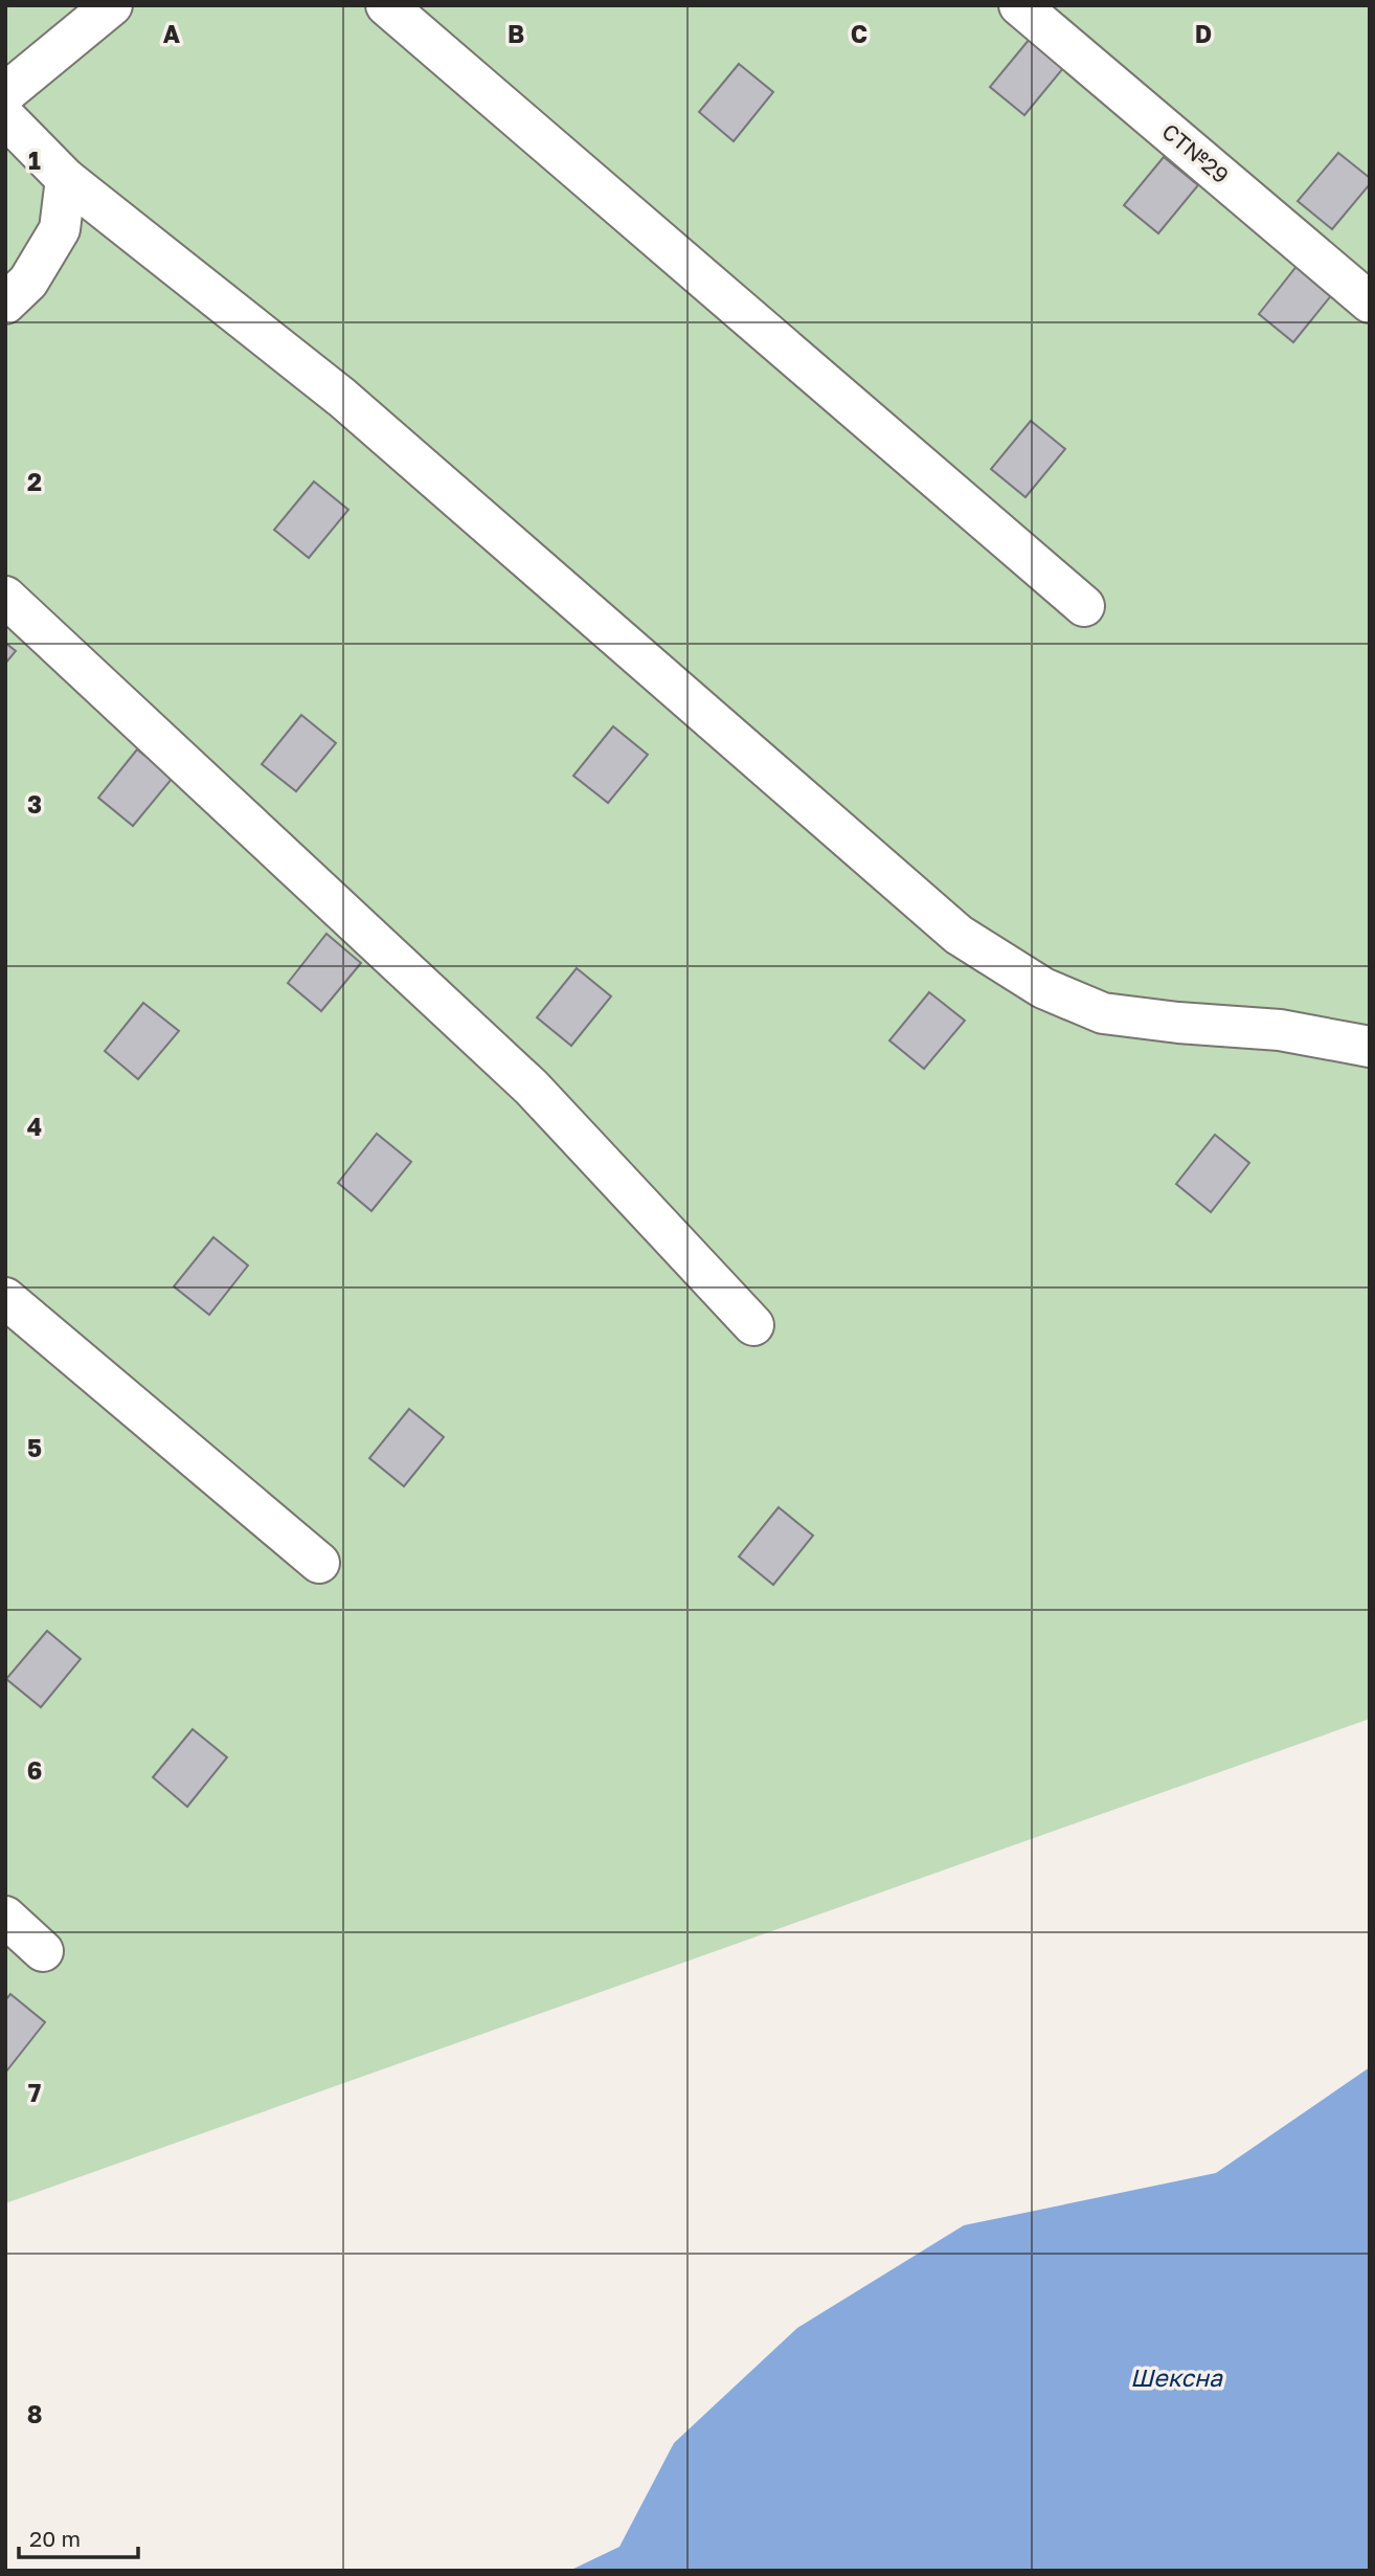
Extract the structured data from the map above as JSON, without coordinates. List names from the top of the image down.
{
  "streets": {
    "street": ["СТ№29"]
  },
  "water": ["Шексна"],
  "scale_bar": "20 m",
  "grid": {
    "columns": [
      "A",
      "B",
      "C",
      "D"
    ],
    "rows": [
      "1",
      "2",
      "3",
      "4",
      "5",
      "6",
      "7",
      "8"
    ]
  }
}
